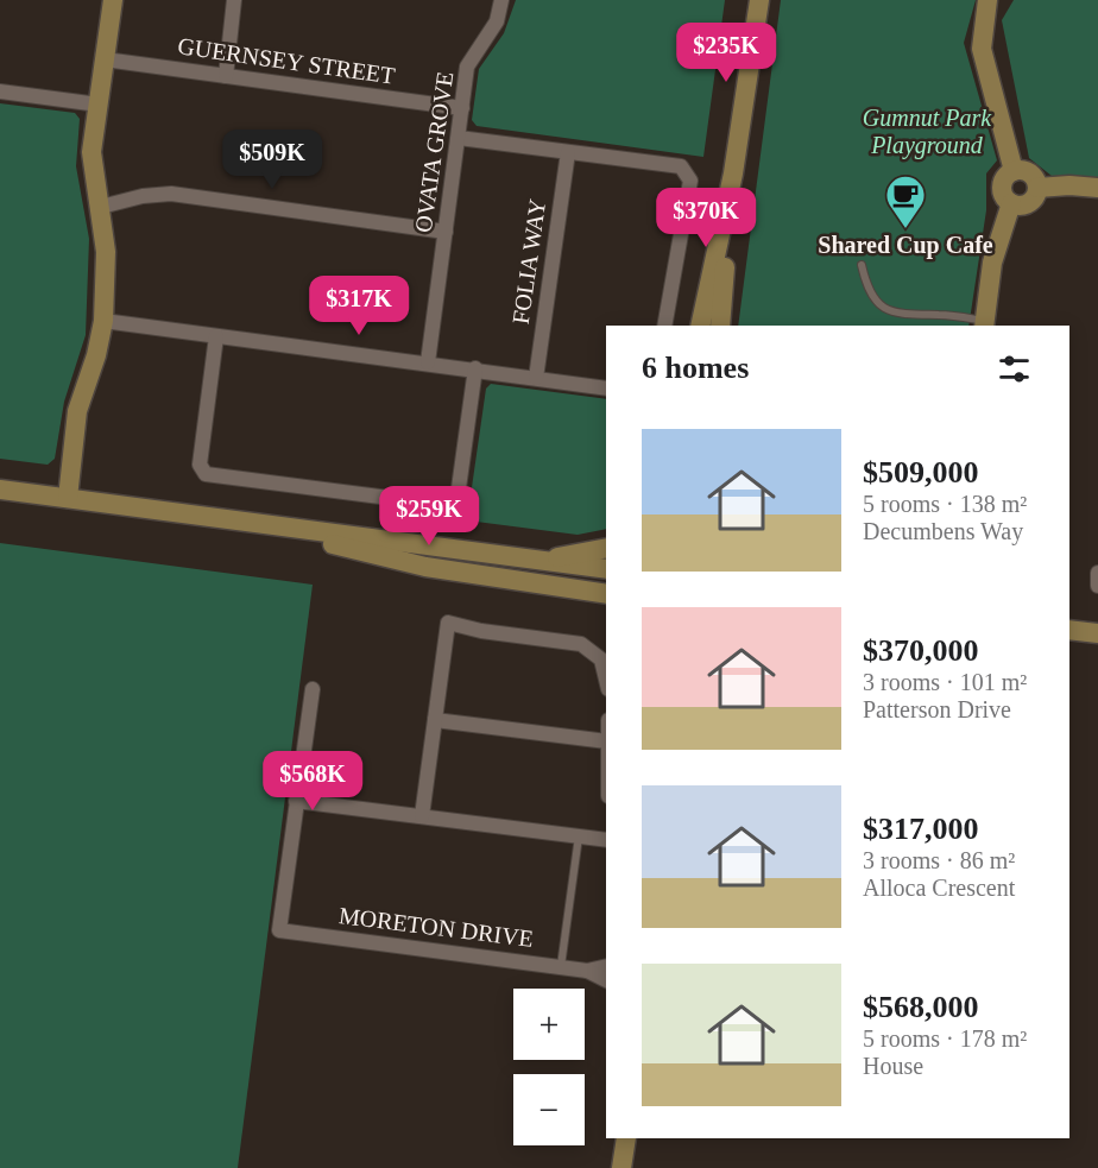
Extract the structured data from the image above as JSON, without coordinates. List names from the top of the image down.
{
  "streets": {
    "street": [
      "GUERNSEY STREET",
      "OVATA GROVE",
      "FOLIA WAY",
      "MORETON DRIVE"
    ]
  },
  "crossings": [
    ["GUERNSEY STREET", "OVATA GROVE"]
  ],
  "parks": ["Gumnut Park Playground"],
  "places": {
    "cafe": ["Shared Cup Cafe"]
  },
  "page": {
    "price": [
      "$235K",
      "$509K",
      "$370K",
      "$317K",
      "$259K",
      "$568K"
    ],
    "heading": "6 homes",
    "list": [
      {
        "name": "$509,000",
        "note": "5 rooms · 138 m² · Decumbens Way"
      },
      {
        "name": "$370,000",
        "note": "3 rooms · 101 m² · Patterson Drive"
      },
      {
        "name": "$317,000",
        "note": "3 rooms · 86 m² · Alloca Crescent"
      },
      {
        "name": "$568,000",
        "note": "5 rooms · 178 m² · House"
      }
    ],
    "map_buttons": ["+", "−"]
  }
}
